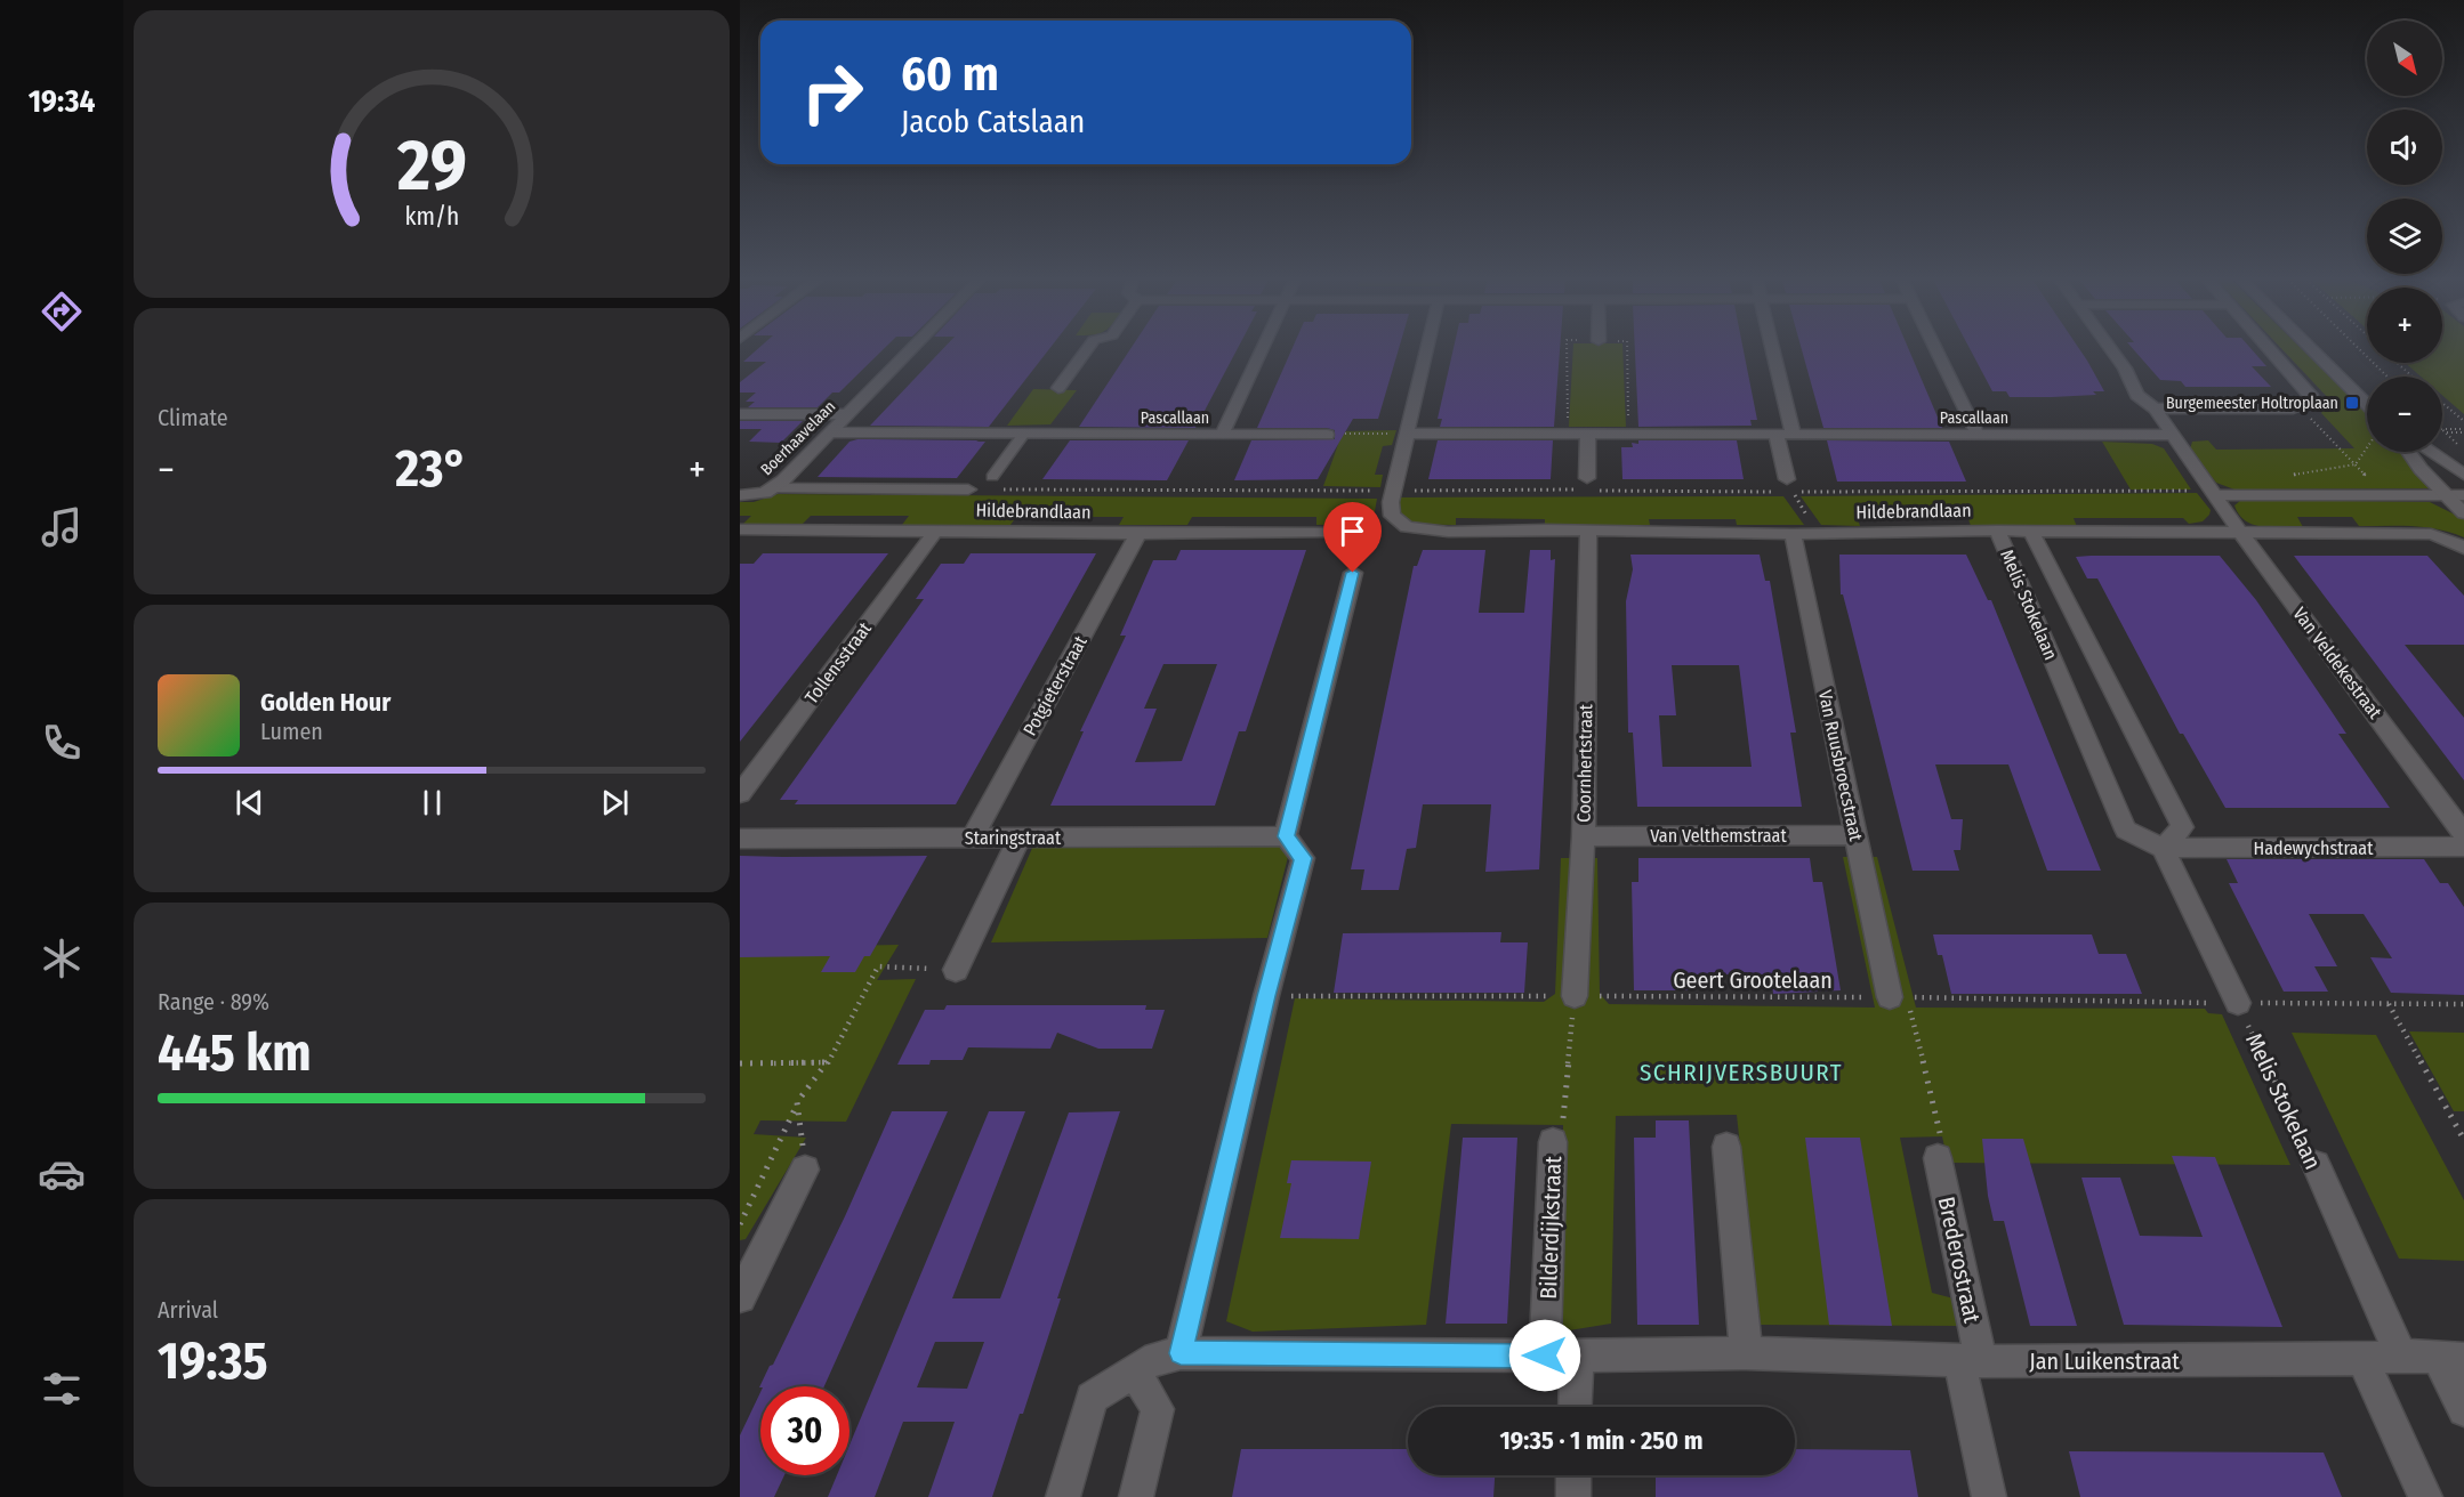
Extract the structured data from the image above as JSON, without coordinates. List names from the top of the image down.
{
  "streets": {
    "street": [
      "Pascallaan",
      "Boerhaavelaan",
      "Hildebrandlaan",
      "Melis Stokelaan",
      "Tollensstraat",
      "Van Veldekestraat",
      "Potgieterstraat",
      "Coornhertstraat",
      "Van Ruusbroecstraat",
      "Van Velthemstraat",
      "Staringstraat",
      "Hadewychstraat",
      "Bilderdijkstraat",
      "Brederostraat",
      "Jan Luikenstraat"
    ],
    "path": ["Geert Grootelaan"]
  },
  "crossings": [
    ["Pascallaan", "Boerhaavelaan"],
    ["Pascallaan", "Van Veldekestraat"],
    ["Boerhaavelaan", "Hildebrandlaan"],
    ["Hildebrandlaan", "Melis Stokelaan"],
    ["Hildebrandlaan", "Tollensstraat"],
    ["Hildebrandlaan", "Van Veldekestraat"],
    ["Hildebrandlaan", "Potgieterstraat"],
    ["Hildebrandlaan", "Coornhertstraat"],
    ["Hildebrandlaan", "Van Ruusbroecstraat"],
    ["Melis Stokelaan", "Hadewychstraat"],
    ["Melis Stokelaan", "Geert Grootelaan"],
    ["Melis Stokelaan", "Jan Luikenstraat"],
    ["Potgieterstraat", "Staringstraat"],
    ["Coornhertstraat", "Van Velthemstraat"],
    ["Coornhertstraat", "Geert Grootelaan"],
    ["Van Ruusbroecstraat", "Van Velthemstraat"],
    ["Van Ruusbroecstraat", "Geert Grootelaan"],
    ["Bilderdijkstraat", "Jan Luikenstraat"],
    ["Brederostraat", "Jan Luikenstraat"]
  ],
  "districts": ["SCHRIJVERSBUURT"],
  "places": {
    "transit": ["Burgemeester Holtroplaan"]
  },
  "north": "bottom right",
  "page": {
    "tabs": "19:34",
    "map_buttons": ["+", "−"],
    "turn": ["60 m", "Jacob Catslaan"],
    "tile": [
      "Climate",
      ["Range · 89%", "445 km"],
      ["Arrival", "19:35"]
    ],
    "heat": ["−", "23°", "+"],
    "song": ["Golden Hour", "Lumen"],
    "limit": "30",
    "trip": "19:35 · 1 min · 250 m",
    "gauge": ["29", "km/h"]
  }
}
